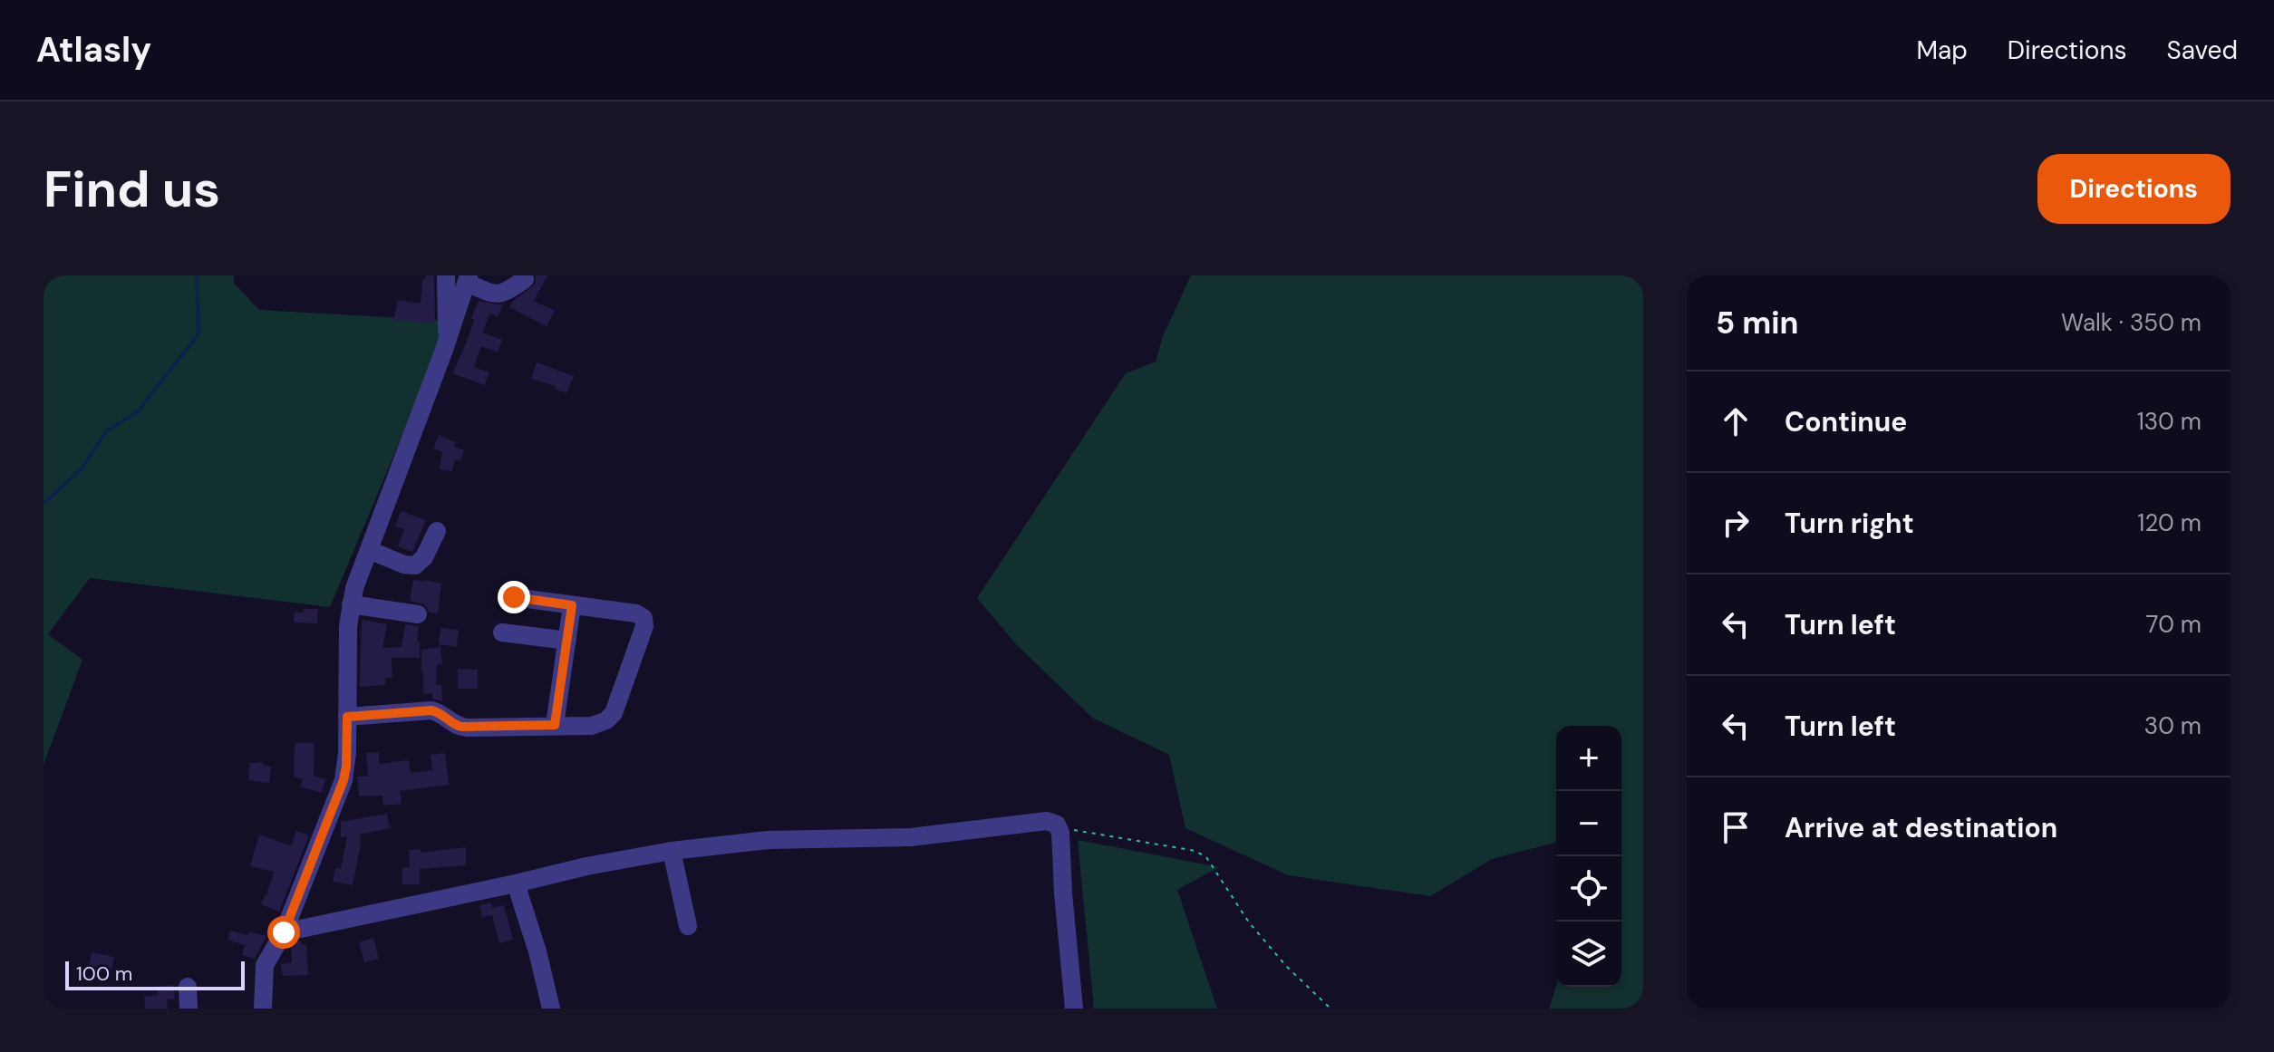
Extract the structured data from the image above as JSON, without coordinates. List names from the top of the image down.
{
  "scale_bar": "100 m",
  "page": {
    "header": "Atlasly",
    "nav": ["Map", "Directions", "Saved"],
    "buttons": "Directions",
    "title": "Find us",
    "heading": ["5 min", "Walk · 350 m"],
    "list": [
      ["Continue", "130 m"],
      ["Turn right", "120 m"],
      ["Turn left", "70 m"],
      ["Turn left", "30 m"],
      "Arrive at destination"
    ],
    "map_buttons": ["+", "−"],
    "scale": "100 m"
  }
}
